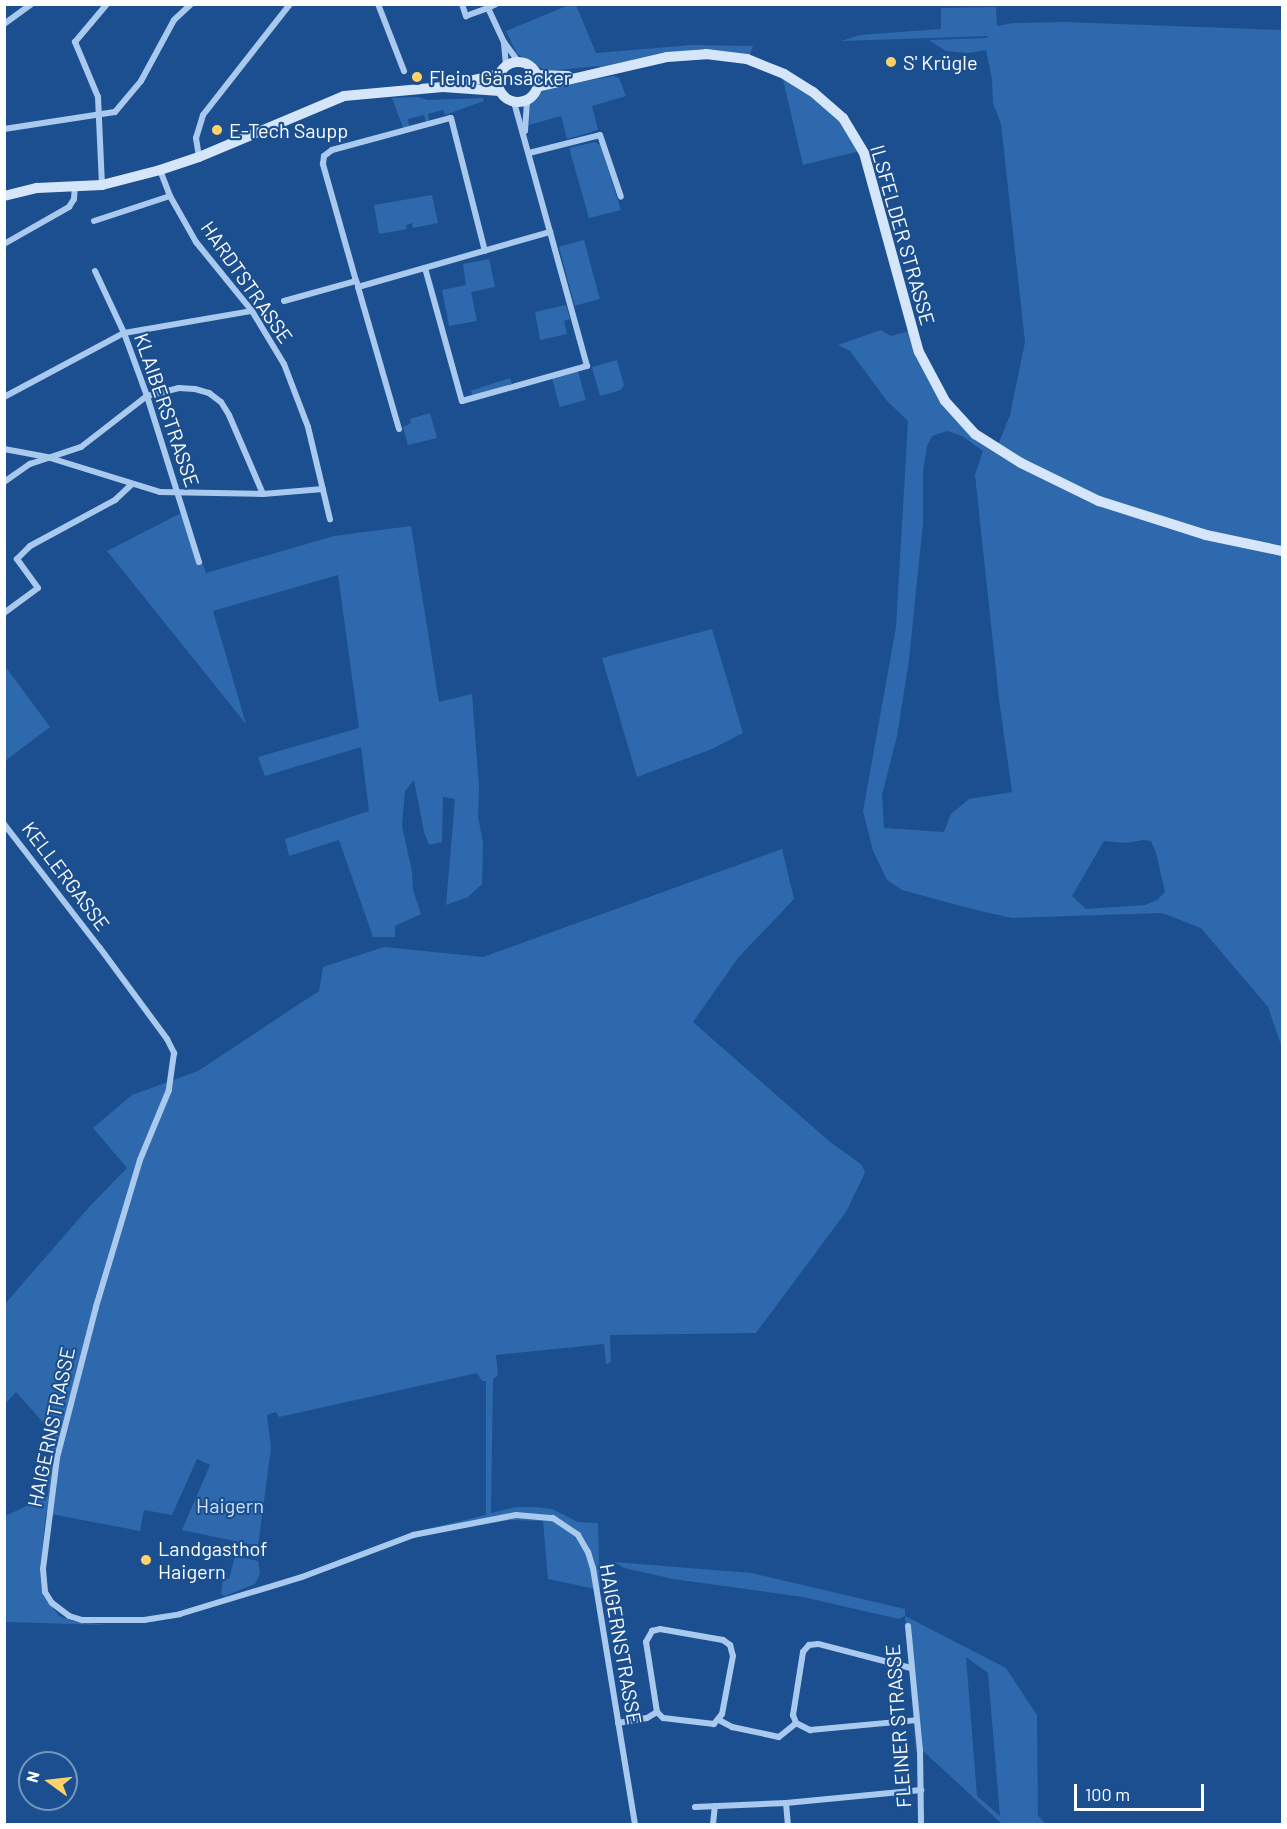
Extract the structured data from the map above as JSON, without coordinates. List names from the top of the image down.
{
  "streets": {
    "main road": ["ILSFELDER STRASSE"],
    "street": [
      "HARDTSTRASSE",
      "KLAIBERSTRASSE",
      "KELLERGASSE",
      "HAIGERNSTRASSE",
      "FLEINER STRASSE"
    ]
  },
  "crossings": [
    ["KELLERGASSE", "HAIGERNSTRASSE"]
  ],
  "parks": ["Haigern"],
  "places": [
    "S' Krügle",
    "Flein, Gänsäcker",
    "E-Tech Saupp",
    "Landgasthof Haigern"
  ],
  "scale_bar": "100 m",
  "north": "left"
}
